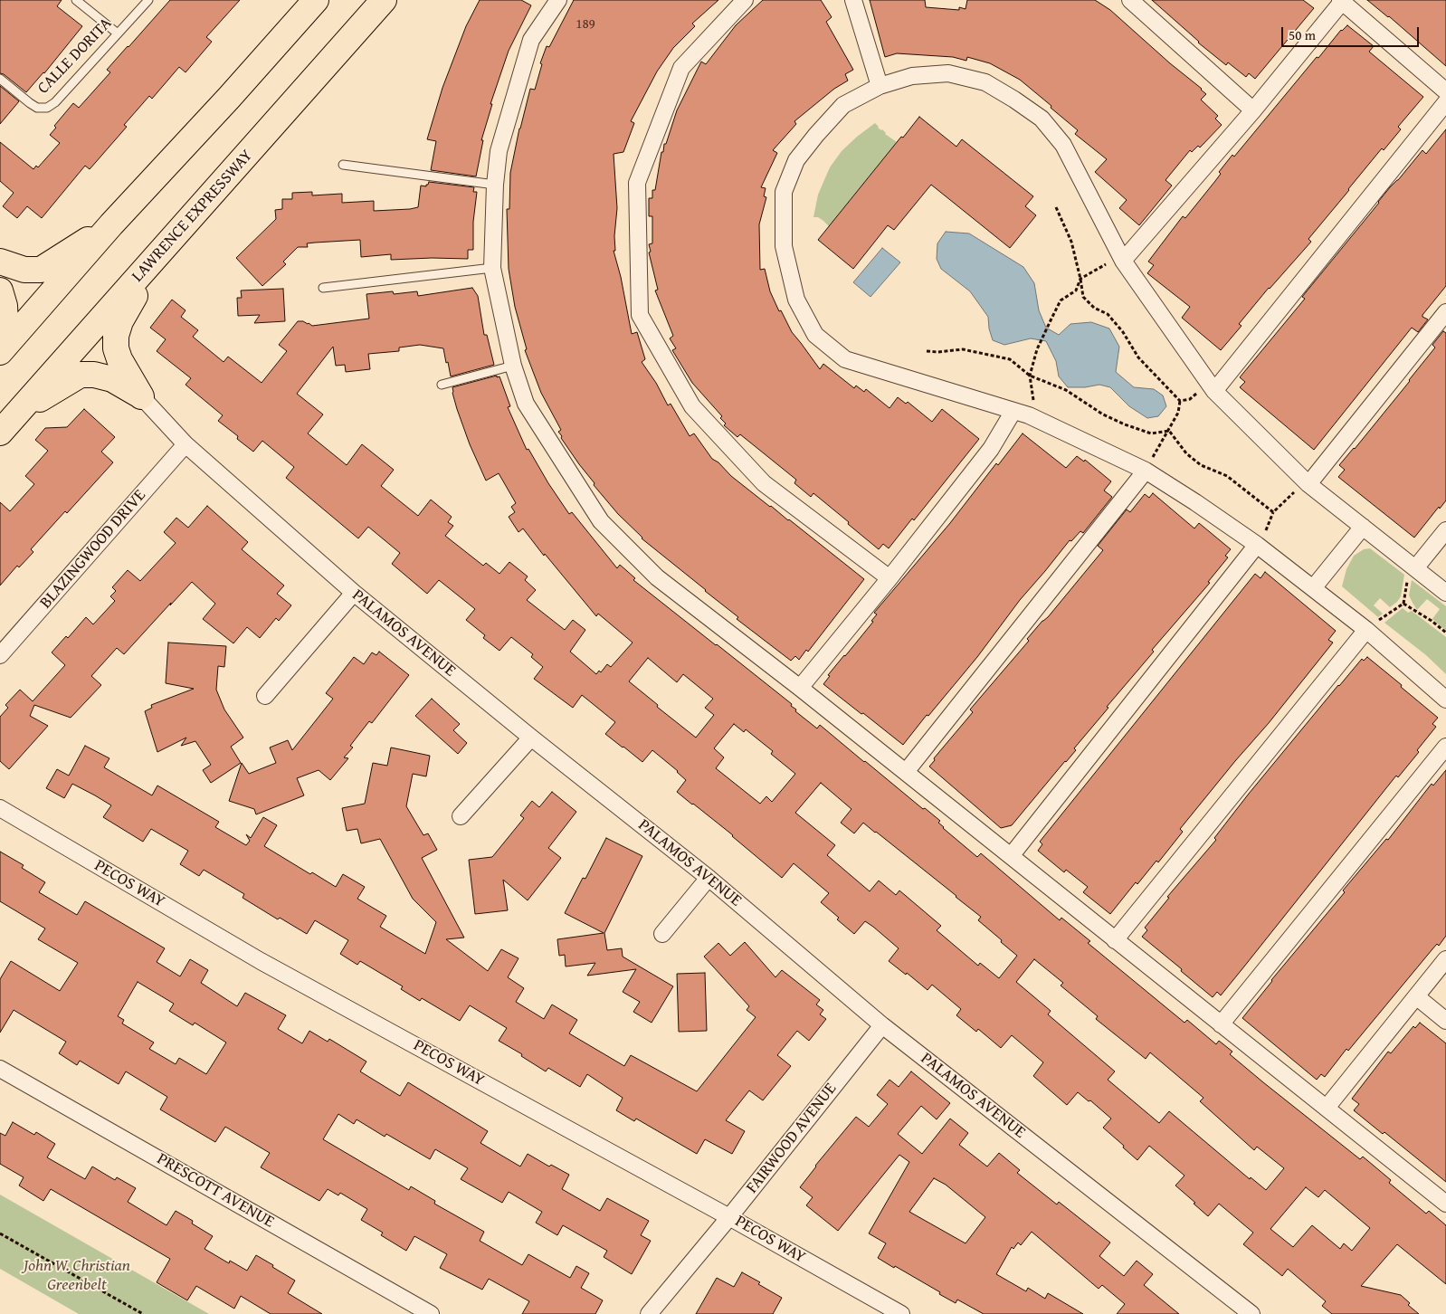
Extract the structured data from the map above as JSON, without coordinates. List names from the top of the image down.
{
  "streets": {
    "highway": ["LAWRENCE EXPRESSWAY"],
    "street": [
      "BLAZINGWOOD DRIVE",
      "PALAMOS AVENUE",
      "PECOS WAY",
      "FAIRWOOD AVENUE",
      "PRESCOTT AVENUE"
    ],
    "lane": ["CALLE DORITA"]
  },
  "crossings": [
    ["BLAZINGWOOD DRIVE", "PALAMOS AVENUE"],
    ["PALAMOS AVENUE", "FAIRWOOD AVENUE"],
    ["PECOS WAY", "FAIRWOOD AVENUE"]
  ],
  "parks": ["John W. Christian Greenbelt"],
  "house_numbers": ["189"],
  "scale_bar": "50 m"
}
